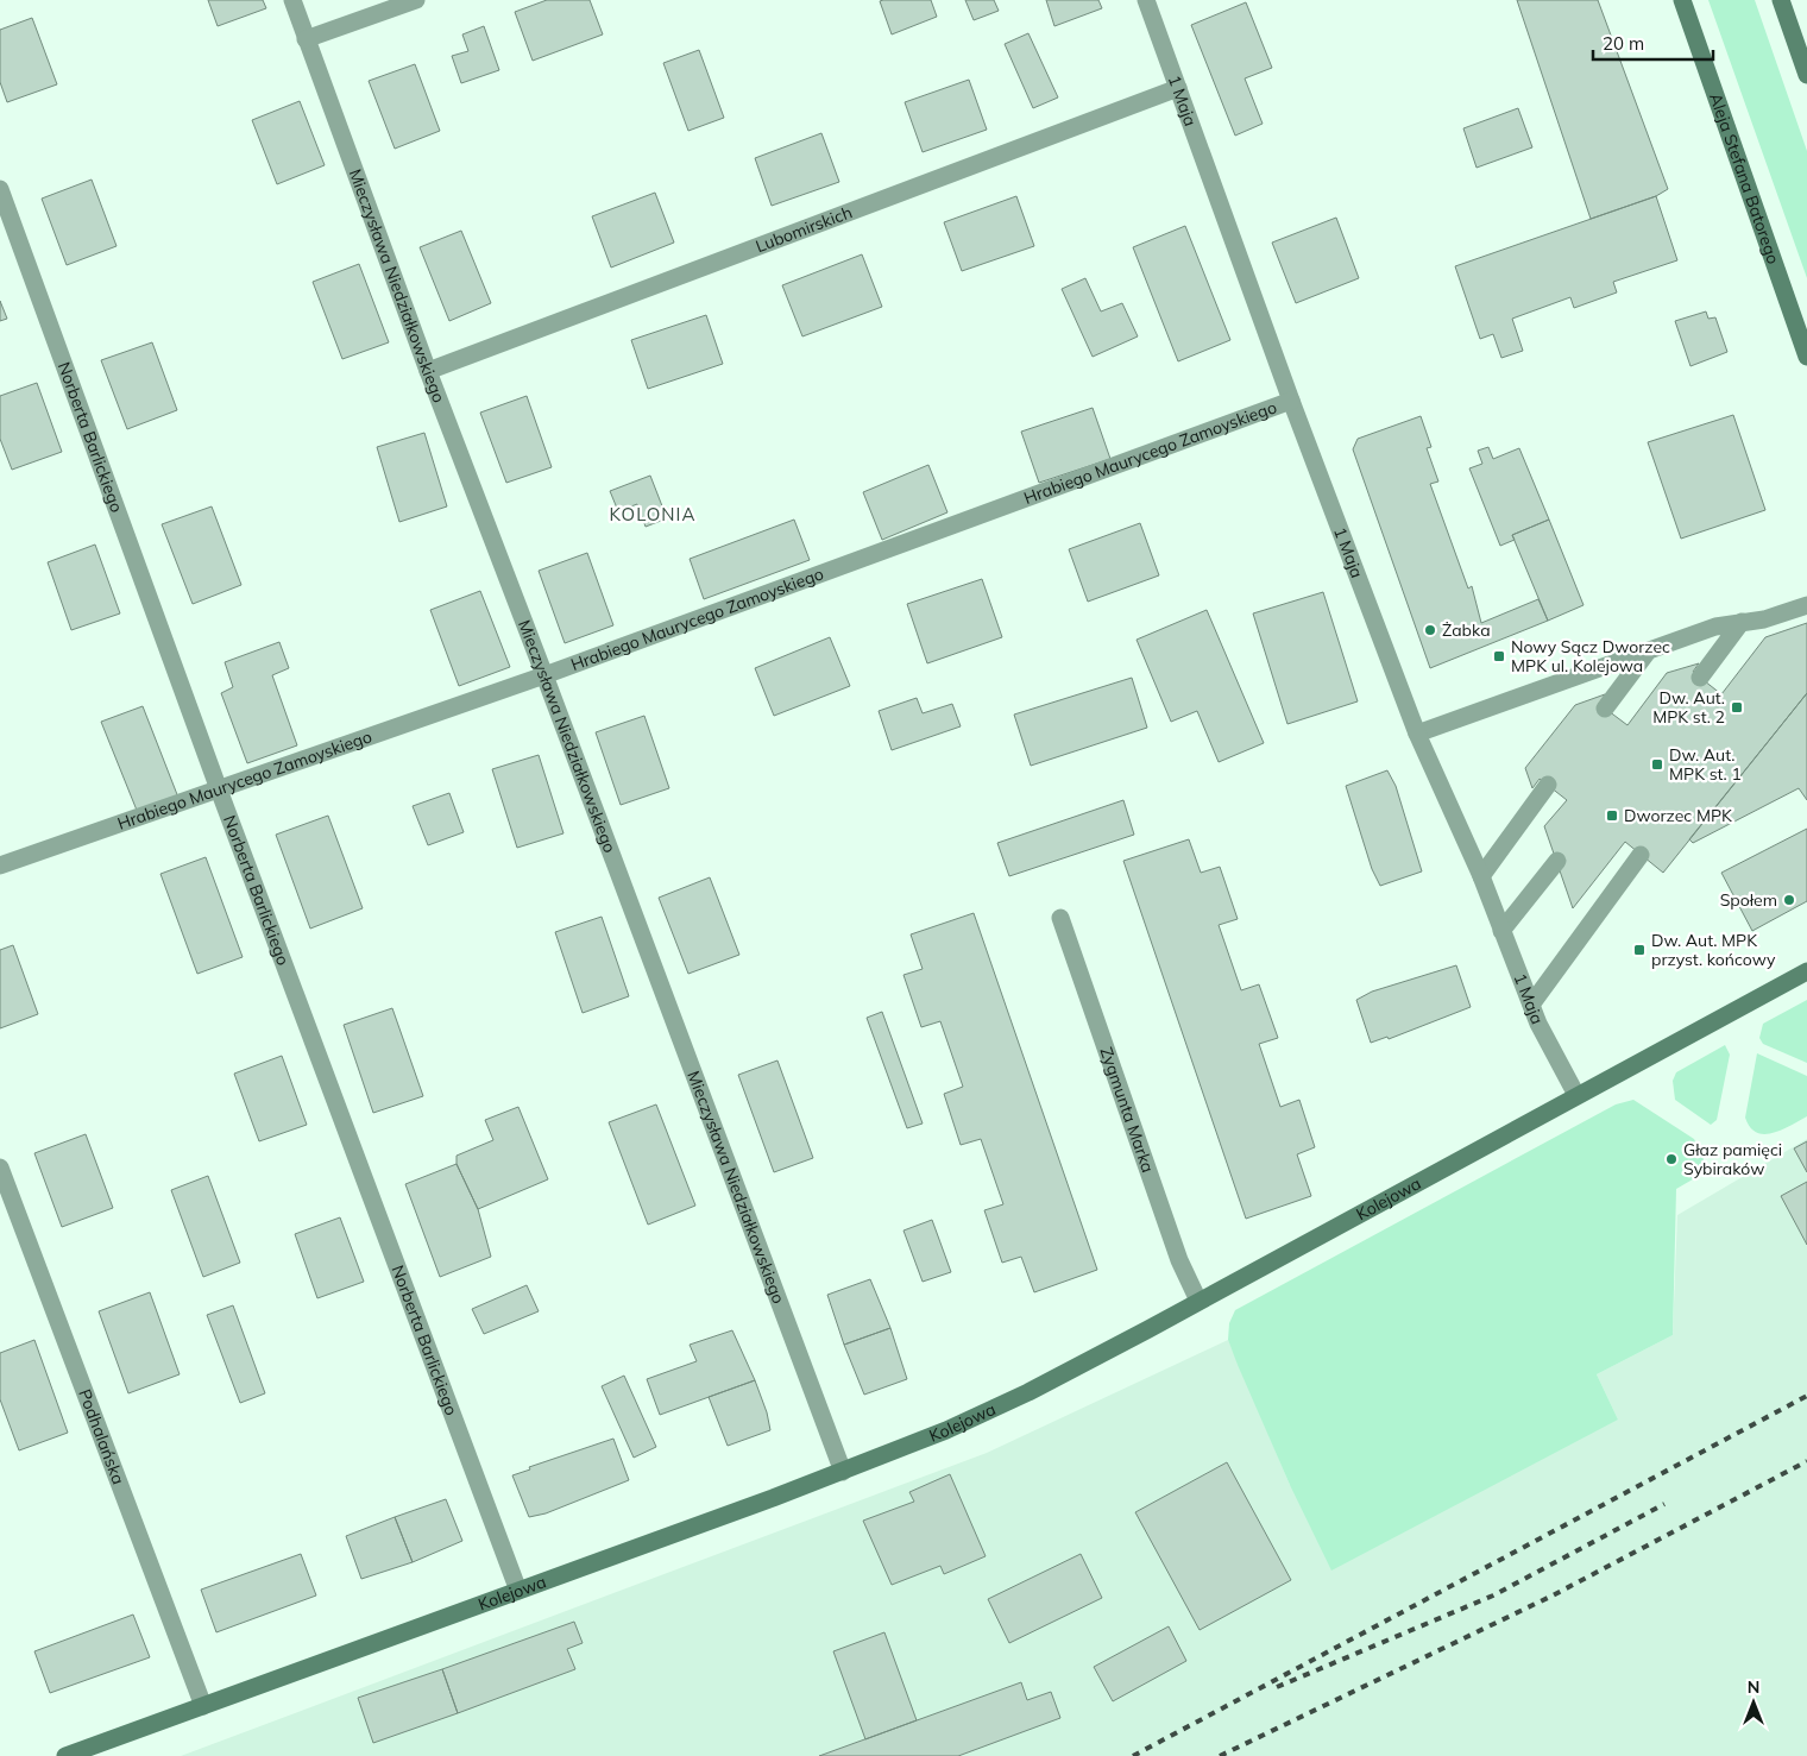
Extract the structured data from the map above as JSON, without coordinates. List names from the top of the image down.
{
  "streets": {
    "street": [
      "1 Maja",
      "Aleja Stefana Batorego",
      "Lubomirskich",
      "Mieczysława Niedziałkowskiego",
      "Norberta Barlickiego",
      "Hrabiego Maurycego Zamoyskiego",
      "Zygmunta Marka",
      "Kolejowa",
      "Podhalańska"
    ]
  },
  "crossings": [
    ["1 Maja", "Lubomirskich"],
    ["1 Maja", "Hrabiego Maurycego Zamoyskiego"],
    ["1 Maja", "Kolejowa"],
    ["Lubomirskich", "Mieczysława Niedziałkowskiego"],
    ["Mieczysława Niedziałkowskiego", "Hrabiego Maurycego Zamoyskiego"],
    ["Mieczysława Niedziałkowskiego", "Kolejowa"],
    ["Norberta Barlickiego", "Hrabiego Maurycego Zamoyskiego"],
    ["Norberta Barlickiego", "Kolejowa"],
    ["Zygmunta Marka", "Kolejowa"],
    ["Kolejowa", "Podhalańska"]
  ],
  "districts": ["KOLONIA"],
  "places": {
    "other": ["Żabka", "Społem", "Głaz pamięci Sybiraków"],
    "transit": [
      "Nowy Sącz Dworzec MPK ul. Kolejowa",
      "Dw. Aut. MPK st. 2",
      "Dw. Aut. MPK st. 1",
      "Dworzec MPK",
      "Dw. Aut. MPK przyst. końcowy"
    ]
  },
  "scale_bar": "20 m",
  "north": "top"
}
